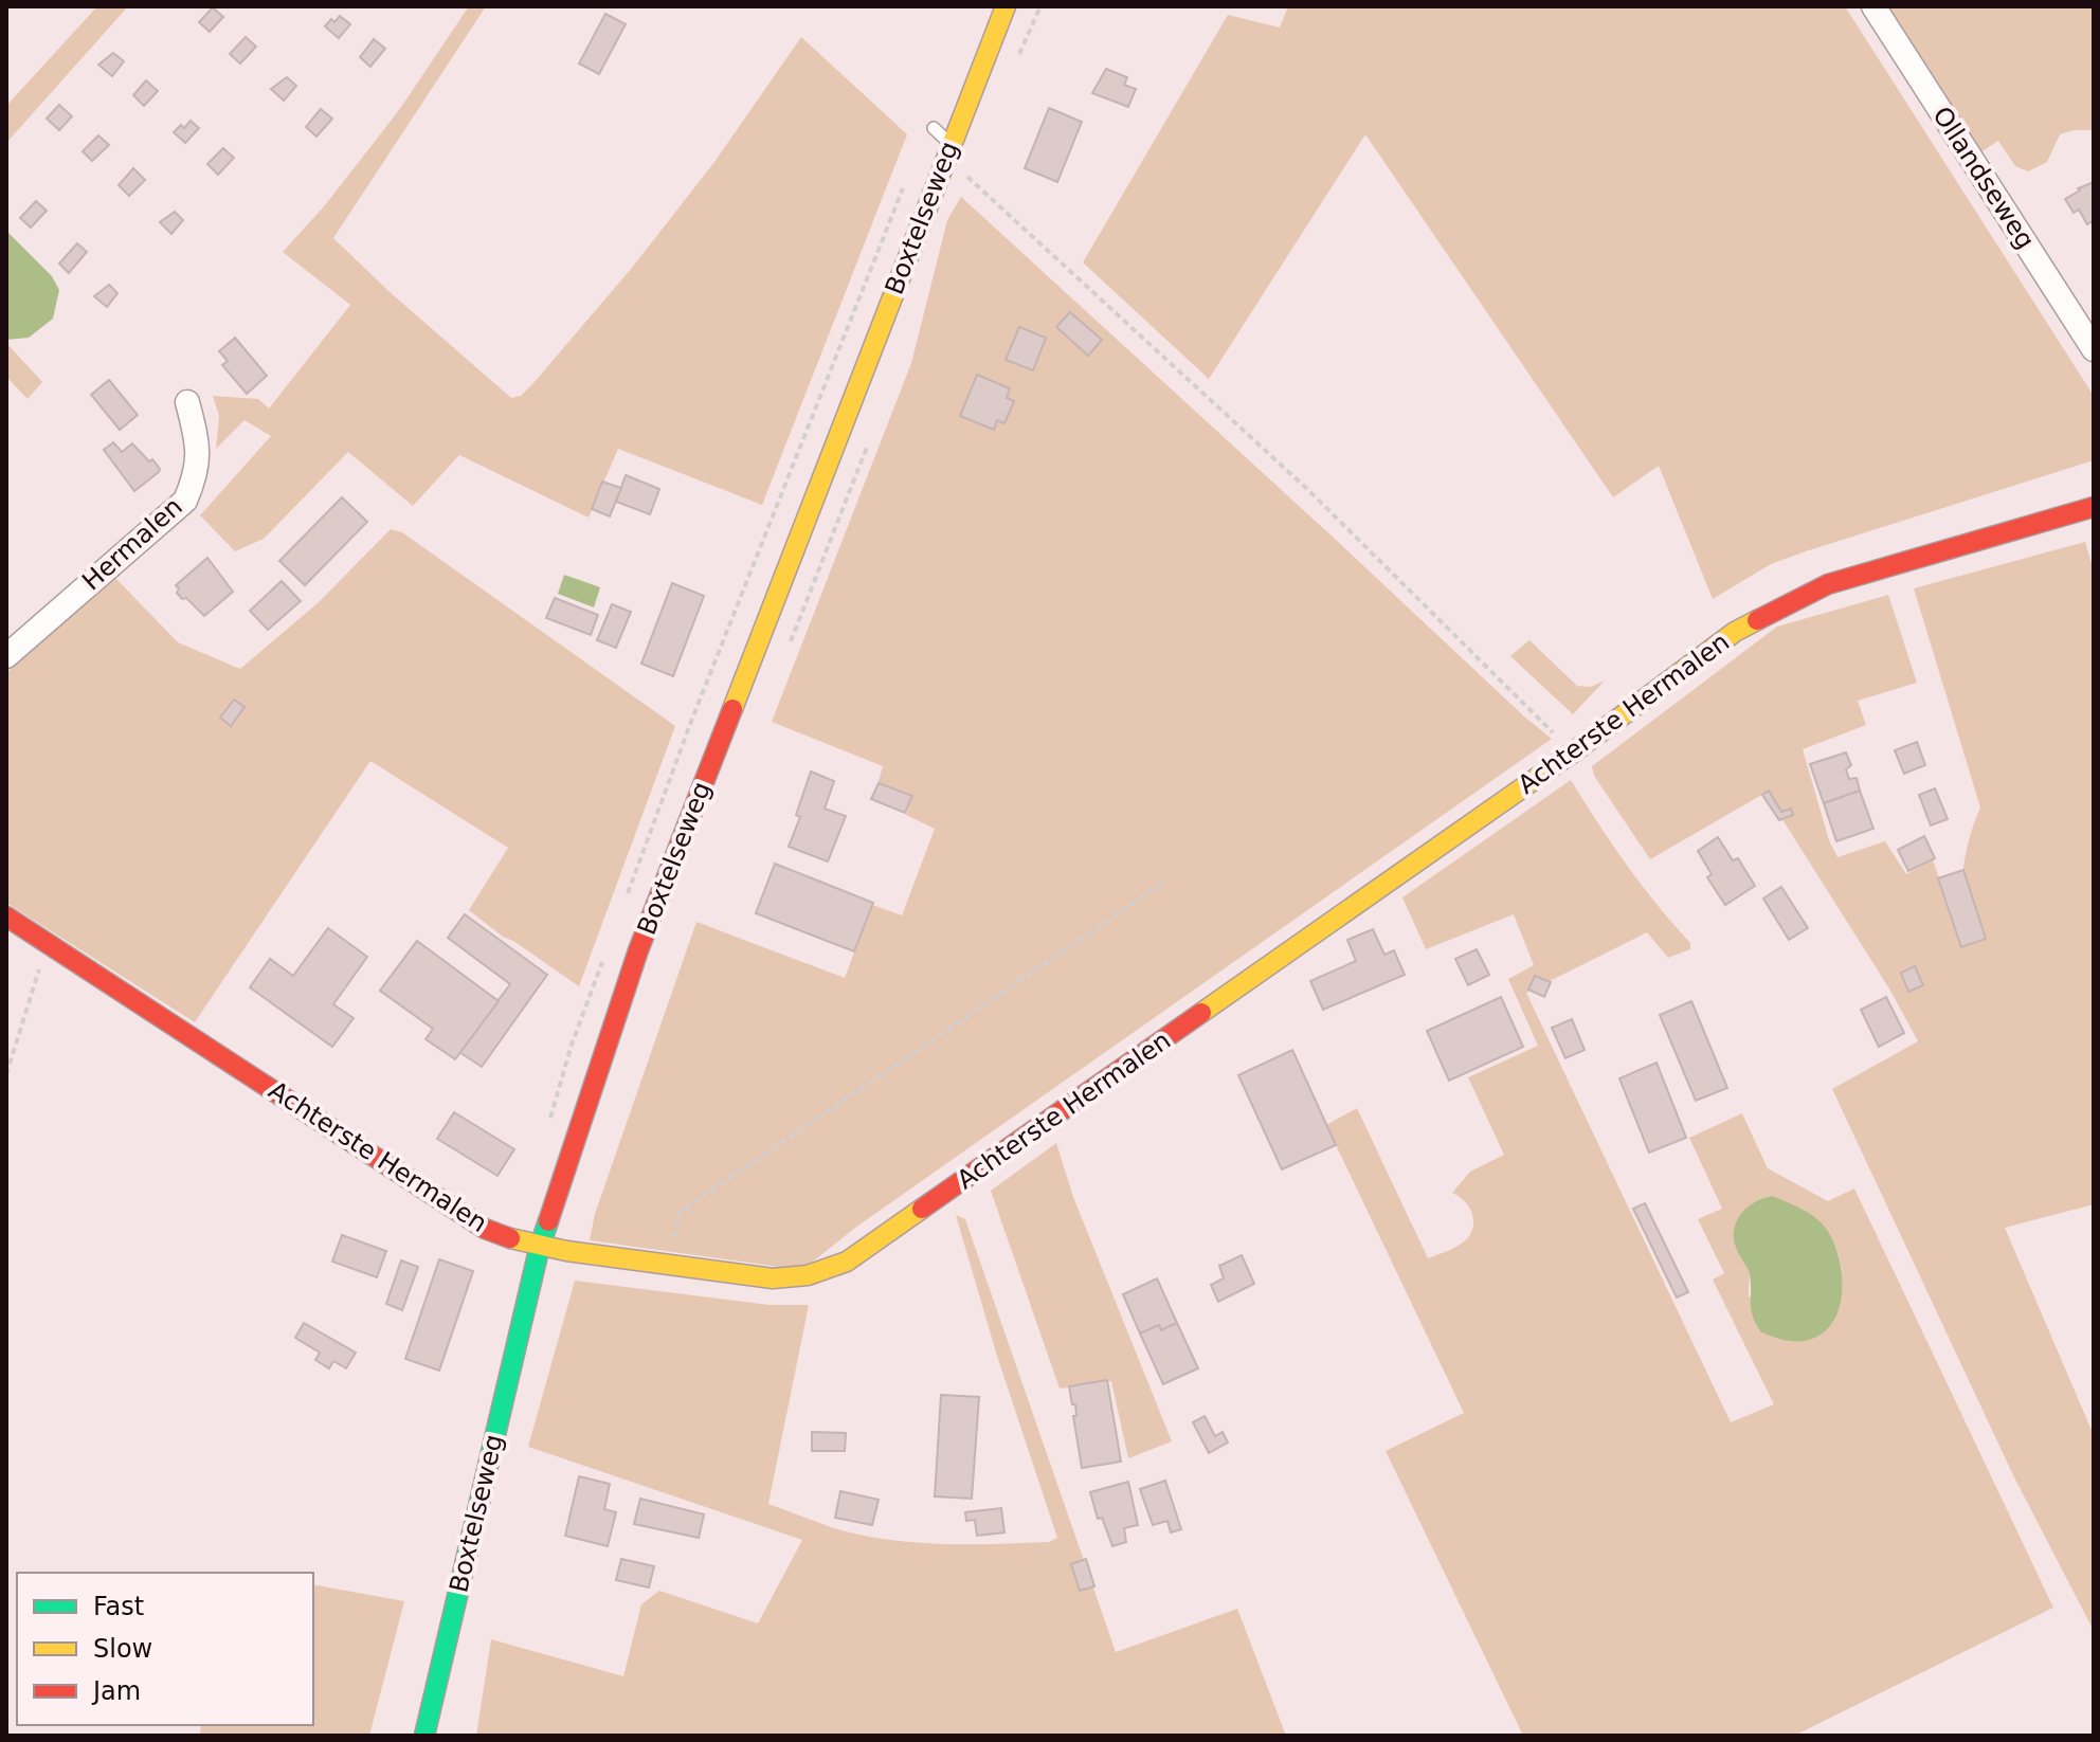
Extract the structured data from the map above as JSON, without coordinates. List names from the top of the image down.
{
  "streets": {
    "street": [
      "Ollandseweg",
      "Boxtelseweg",
      "Hermalen",
      "Achterste Hermalen"
    ]
  },
  "crossings": [
    ["Boxtelseweg", "Achterste Hermalen"]
  ],
  "legend": ["Fast", "Slow", "Jam"]
}
